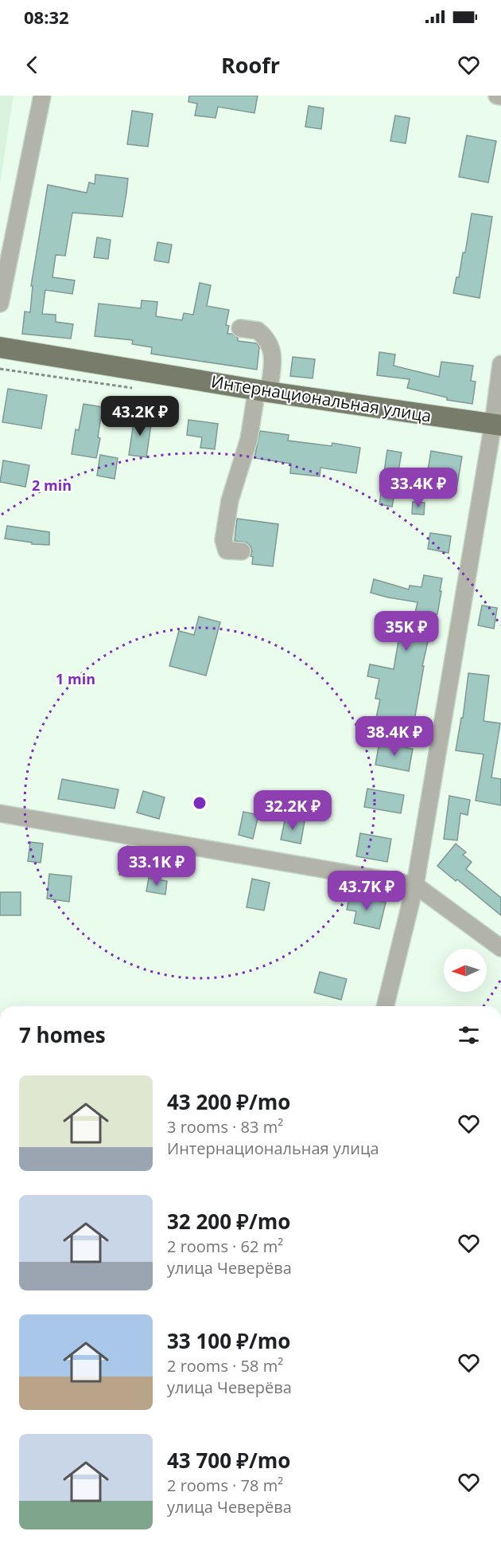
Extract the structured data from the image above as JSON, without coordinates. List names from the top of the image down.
{
  "streets": {
    "main road": ["Интернациональная улица"]
  },
  "north": "left",
  "page": {
    "status": "08:32",
    "header": "Roofr",
    "price": [
      "43.2K ₽",
      "33.4K ₽",
      "35K ₽",
      "38.4K ₽",
      "32.2K ₽",
      "33.1K ₽",
      "43.7K ₽"
    ],
    "heading": "7 homes",
    "list": [
      {
        "name": "43 200 ₽/mo",
        "note": "3 rooms · 83 m² · Интернациональная улица"
      },
      {
        "name": "32 200 ₽/mo",
        "note": "2 rooms · 62 m² · улица Чеверёва"
      },
      {
        "name": "33 100 ₽/mo",
        "note": "2 rooms · 58 m² · улица Чеверёва"
      },
      {
        "name": "43 700 ₽/mo",
        "note": "2 rooms · 78 m² · улица Чеверёва"
      }
    ]
  },
  "rings": ["2 min", "1 min"]
}
